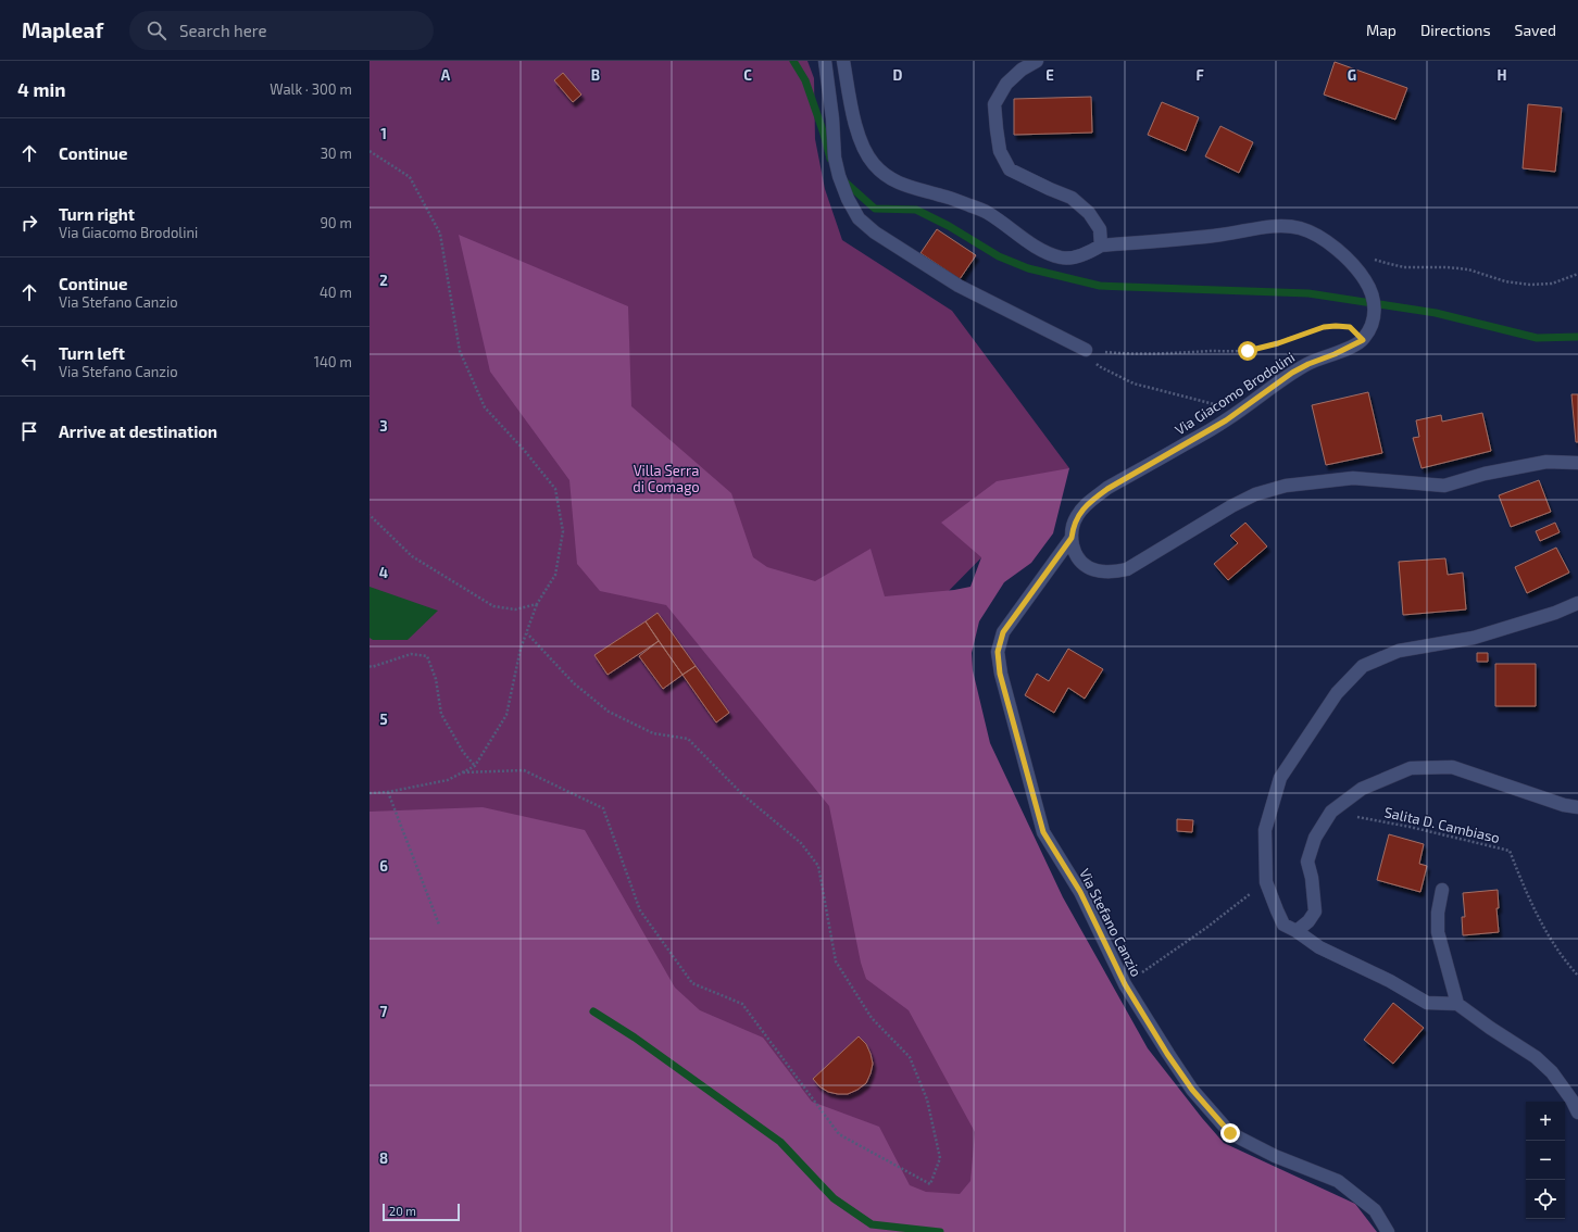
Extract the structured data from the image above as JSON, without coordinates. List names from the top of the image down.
{
  "streets": {
    "street": ["Via Giacomo Brodolini", "Via Stefano Canzio"],
    "path": ["Salita D. Cambiaso"]
  },
  "crossings": [
    ["Via Giacomo Brodolini", "Via Stefano Canzio"]
  ],
  "parks": ["Villa Serra di Comago"],
  "scale_bar": "20 m",
  "page": {
    "header": "Mapleaf",
    "search": "Search here",
    "nav": ["Map", "Directions", "Saved"],
    "heading": ["4 min", "Walk · 300 m"],
    "list": [
      ["Continue", "30 m"],
      ["Turn right", "Via Giacomo Brodolini", "90 m"],
      ["Continue", "Via Stefano Canzio", "40 m"],
      ["Turn left", "Via Stefano Canzio", "140 m"],
      "Arrive at destination"
    ],
    "map_buttons": ["+", "−"],
    "scale": "20 m"
  },
  "grid": {
    "columns": [
      "A",
      "B",
      "C",
      "D",
      "E",
      "F",
      "G",
      "H"
    ],
    "rows": [
      "1",
      "2",
      "3",
      "4",
      "5",
      "6",
      "7",
      "8"
    ]
  }
}
